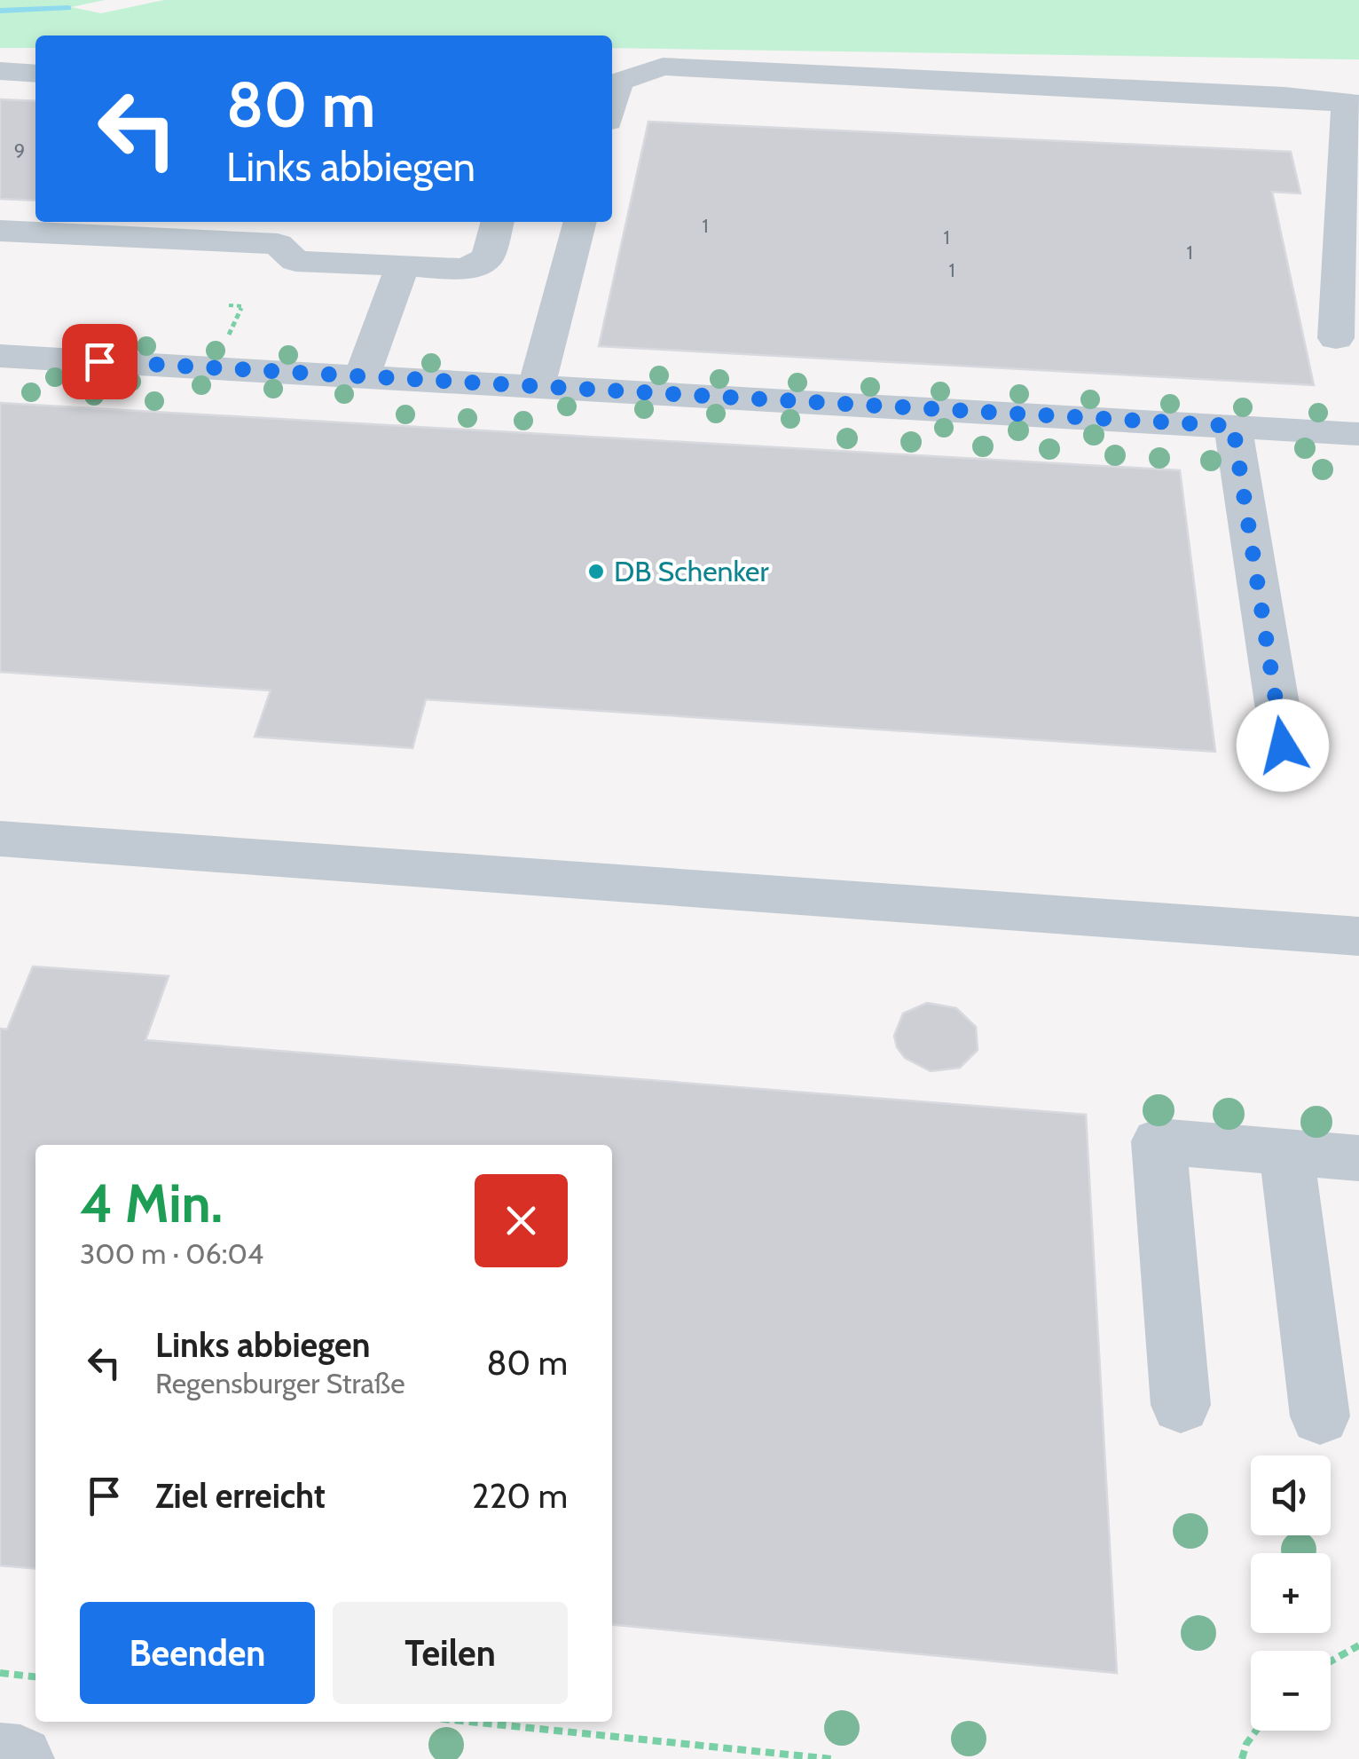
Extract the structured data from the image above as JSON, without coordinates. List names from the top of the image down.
{
  "places": ["DB Schenker"],
  "house_numbers": [
    "9",
    "1",
    "1",
    "1",
    "1"
  ],
  "page": {
    "turn": ["80 m", "Links abbiegen"],
    "heading": ["4 Min.", "300 m · 06:04"],
    "list": [
      {
        "name": "Links abbiegen",
        "note": "Regensburger Straße",
        "value": "80 m"
      },
      {
        "name": "Ziel erreicht",
        "value": "220 m"
      }
    ],
    "map_buttons": ["+", "−"],
    "buttons": ["Beenden", "Teilen"]
  }
}
